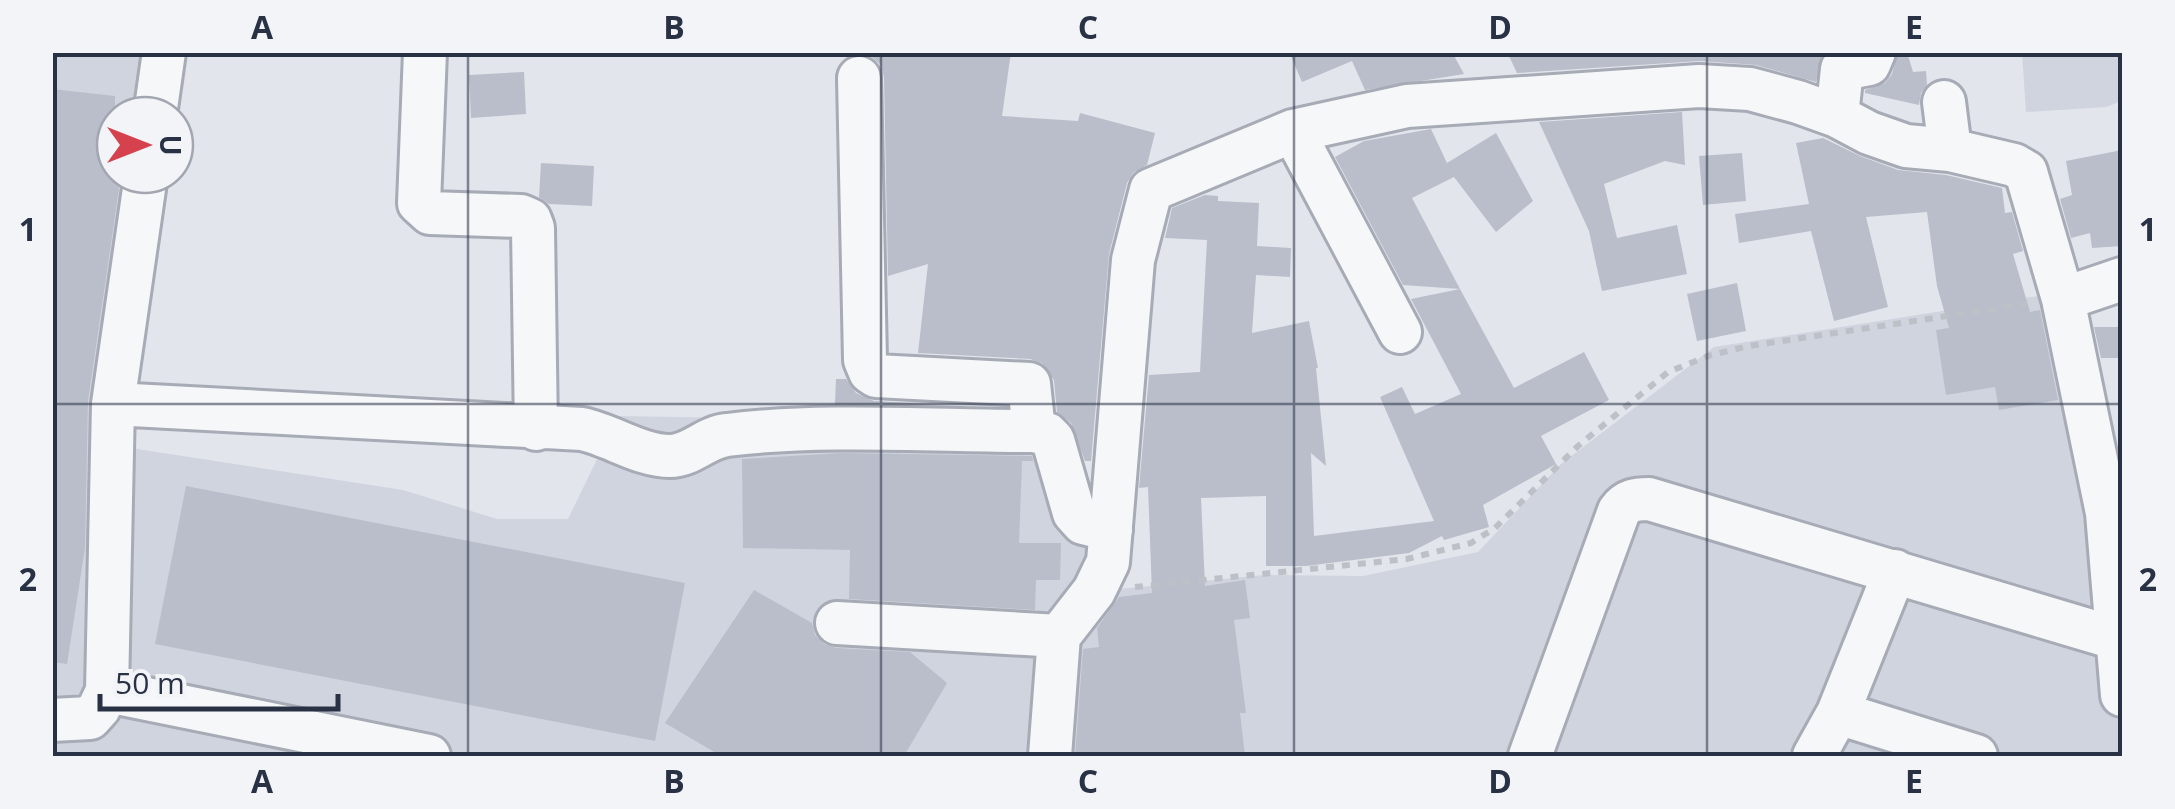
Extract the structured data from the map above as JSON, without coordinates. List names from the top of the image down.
{
  "scale_bar": "50 m",
  "north": "right",
  "grid": {
    "columns": [
      "A",
      "B",
      "C",
      "D",
      "E"
    ],
    "rows": ["1", "2"]
  }
}
